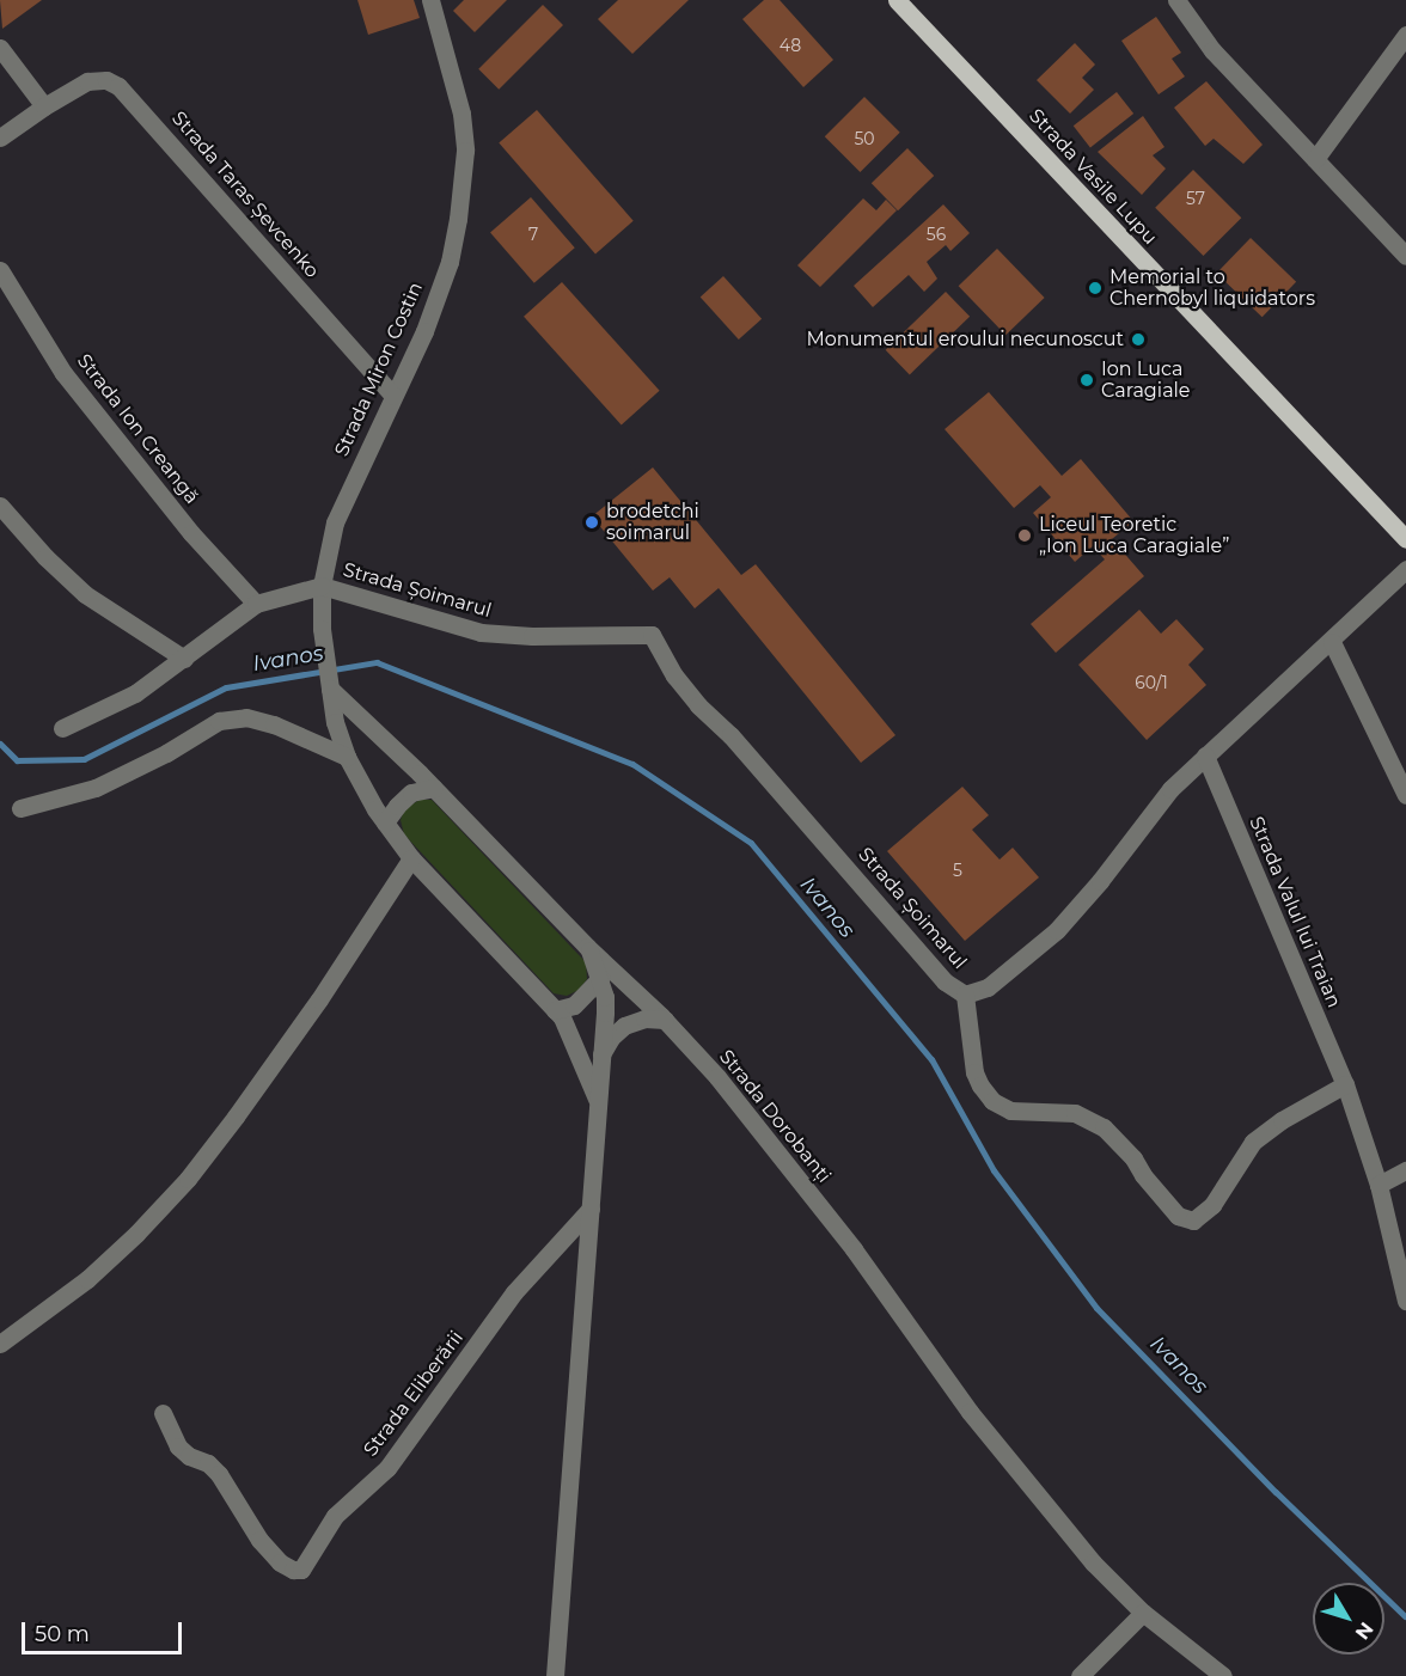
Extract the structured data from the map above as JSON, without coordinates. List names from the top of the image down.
{
  "streets": {
    "main road": ["Strada Vasile Lupu"],
    "street": [
      "Strada Taras Șevcenko",
      "Strada Miron Costin",
      "Strada Ion Creangă",
      "Strada Șoimarul",
      "Strada Valul lui Traian",
      "Strada Dorobanți",
      "Strada Eliberării"
    ]
  },
  "crossings": [
    ["Strada Taras Șevcenko", "Strada Miron Costin"],
    ["Strada Miron Costin", "Strada Șoimarul"],
    ["Strada Șoimarul", "Strada Valul lui Traian"]
  ],
  "water": ["Ivanos"],
  "places": [
    "Memorial to Chernobyl liquidators",
    "Monumentul eroului necunoscut",
    "Ion Luca Caragiale",
    "brodetchi soimarul",
    "Liceul Teoretic „Ion Luca Caragiale”"
  ],
  "house_numbers": [
    "48",
    "50",
    "57",
    "7",
    "56",
    "60/1",
    "5"
  ],
  "scale_bar": "50 m",
  "north": "bottom right"
}
